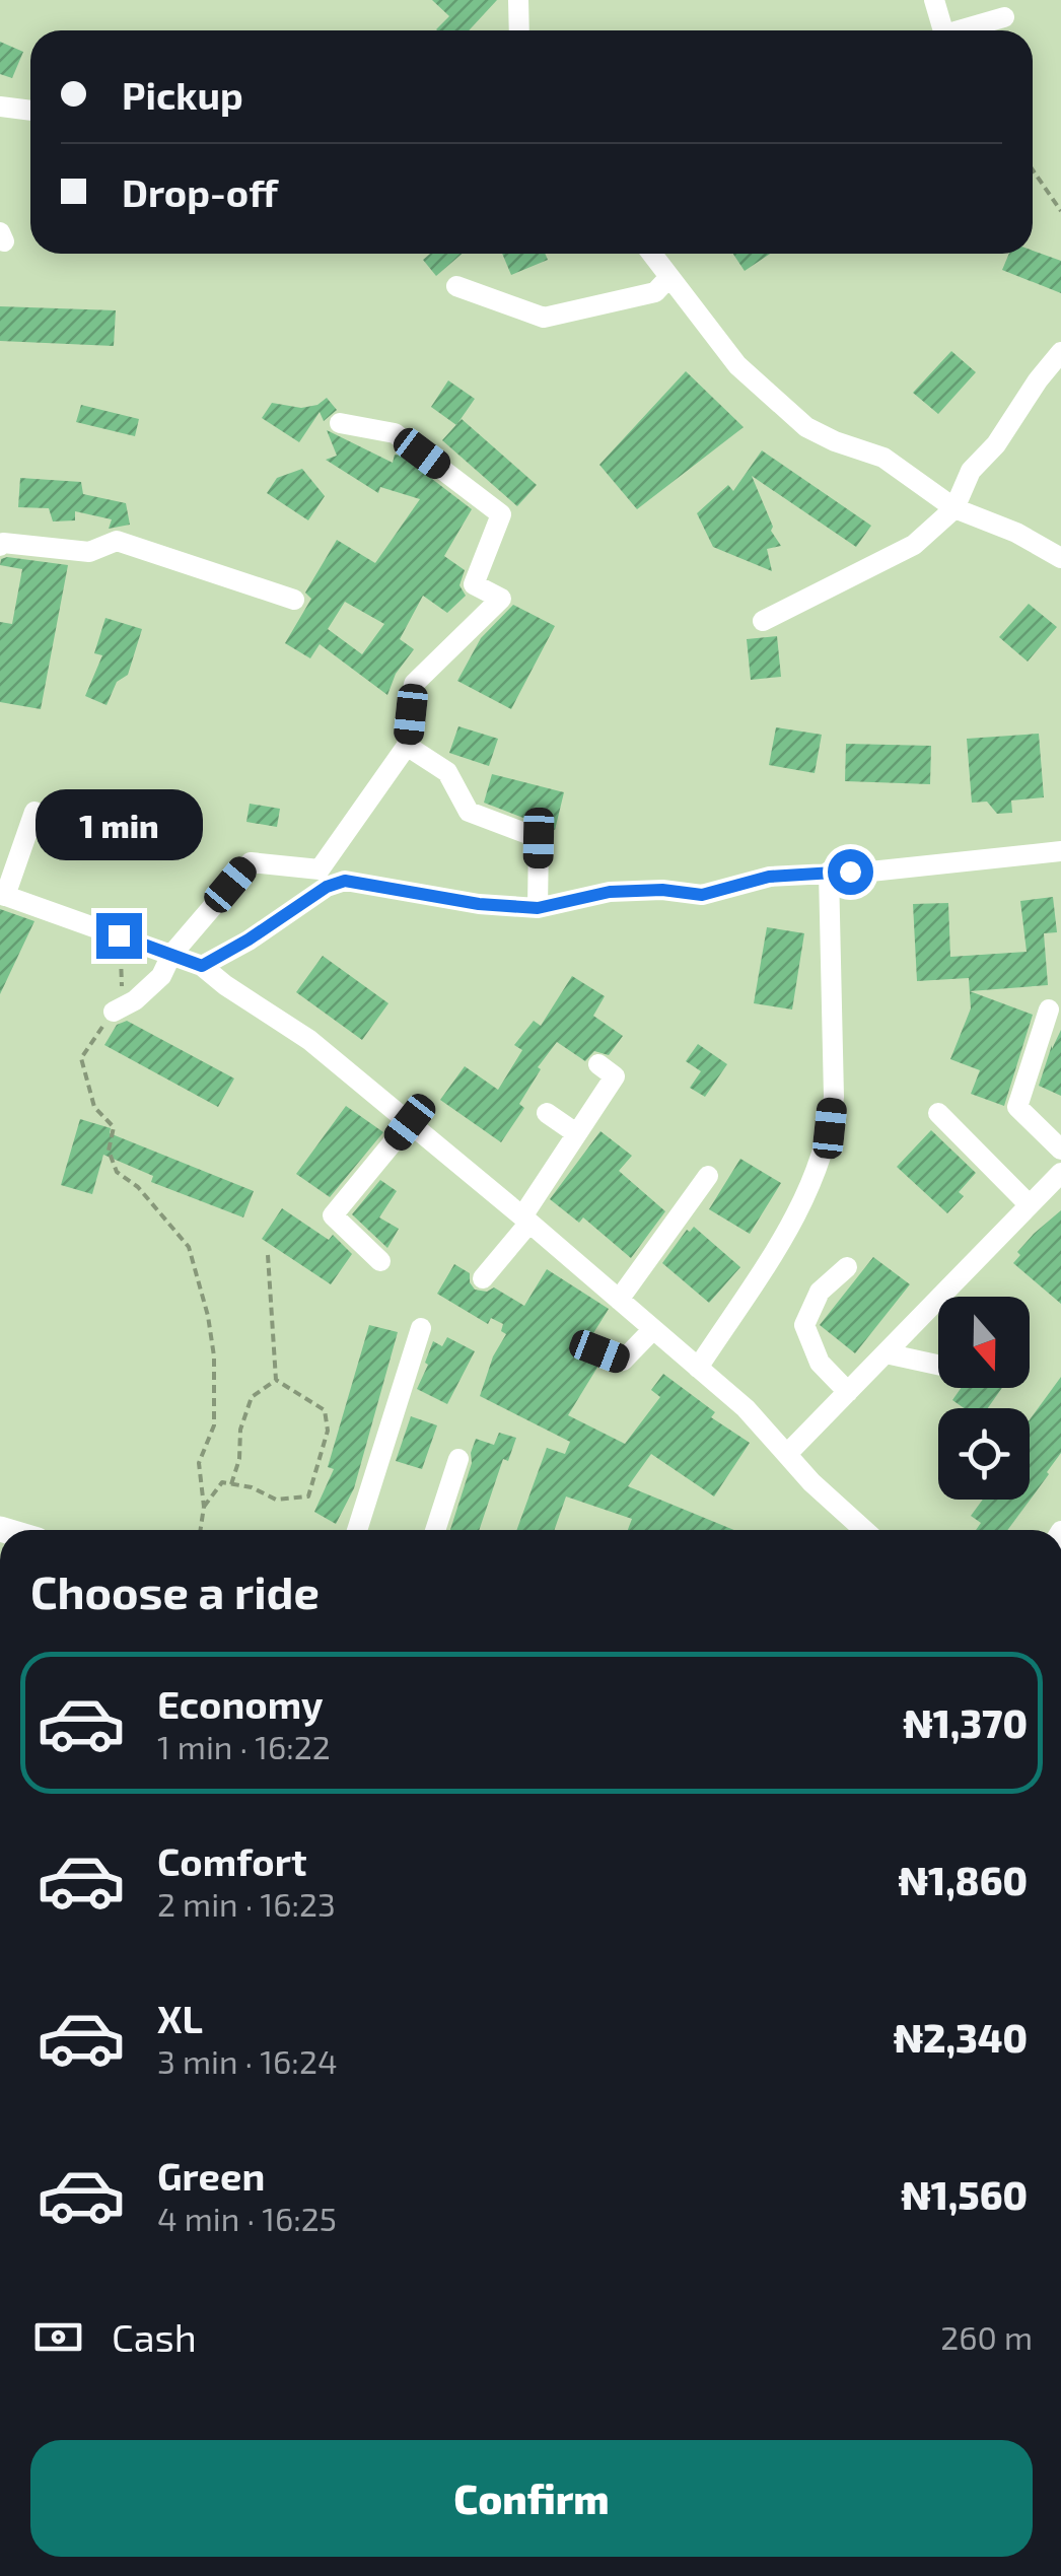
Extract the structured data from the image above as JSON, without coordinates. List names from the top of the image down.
{
  "north": "bottom",
  "page": {
    "banner": ["Pickup", "Drop-off"],
    "bubble": "1 min",
    "heading": "Choose a ride",
    "list": [
      {
        "name": "Economy",
        "note": "1 min · 16:22",
        "value": "₦1,370"
      },
      {
        "name": "Comfort",
        "note": "2 min · 16:23",
        "value": "₦1,860"
      },
      {
        "name": "XL",
        "note": "3 min · 16:24",
        "value": "₦2,340"
      },
      {
        "name": "Green",
        "note": "4 min · 16:25",
        "value": "₦1,560"
      }
    ],
    "pay": ["Cash", "260 m"],
    "buttons": "Confirm"
  }
}
